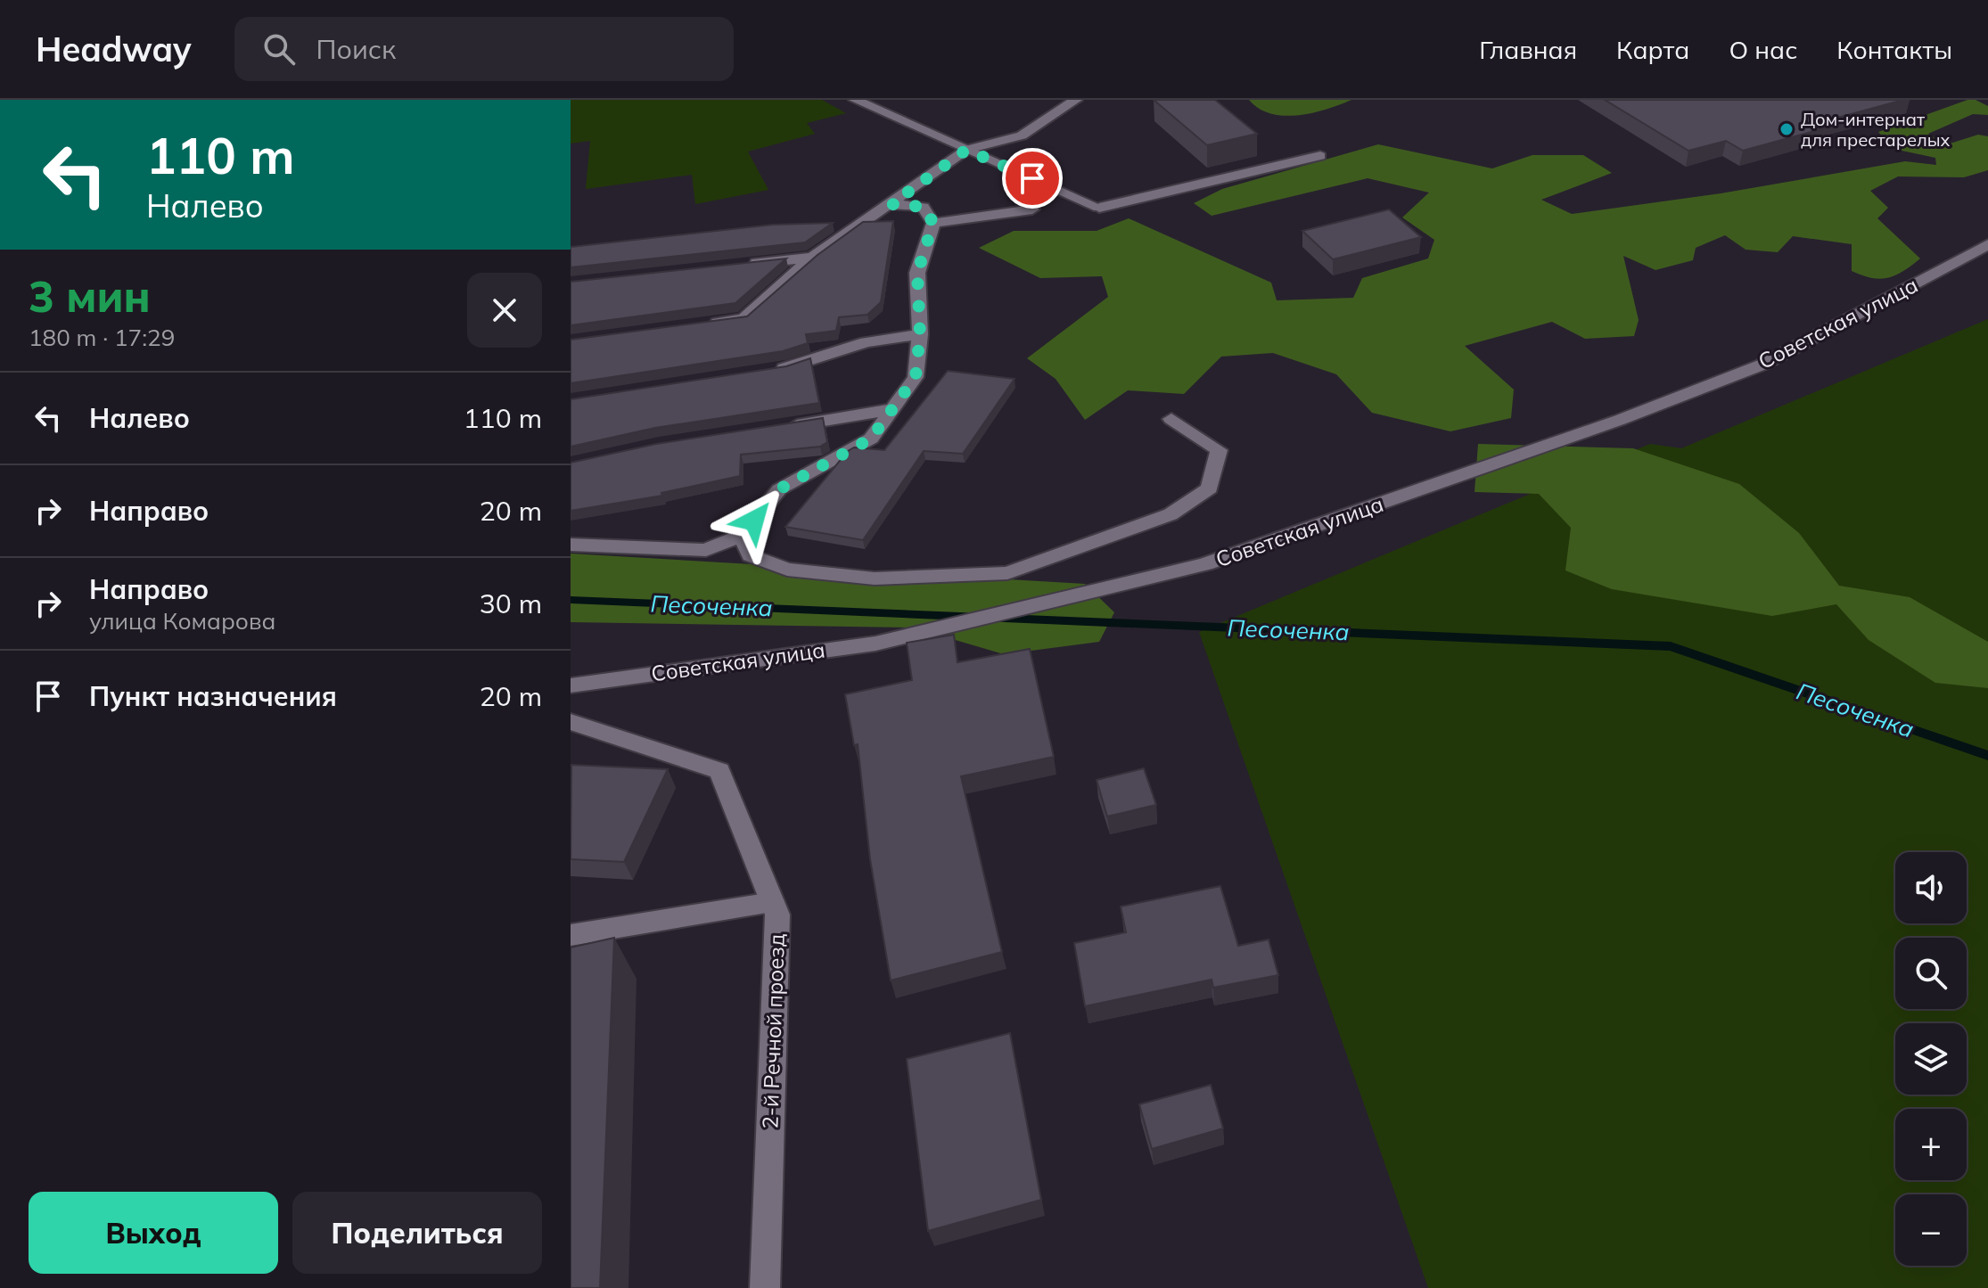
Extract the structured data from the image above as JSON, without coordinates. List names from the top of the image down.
{
  "streets": {
    "street": ["Советская улица", "2-й Речной проезд"]
  },
  "water": ["Песоченка"],
  "places": ["Дом-интернат для престарелых"],
  "page": {
    "header": "Headway",
    "search": "Поиск",
    "nav": [
      "Главная",
      "Карта",
      "О нас",
      "Контакты"
    ],
    "turn": ["110 m", "Налево"],
    "heading": ["3 мин", "180 m · 17:29"],
    "list": [
      {
        "name": "Налево",
        "value": "110 m"
      },
      {
        "name": "Направо",
        "value": "20 m"
      },
      {
        "name": "Направо",
        "note": "улица Комарова",
        "value": "30 m"
      },
      {
        "name": "Пункт назначения",
        "value": "20 m"
      }
    ],
    "map_buttons": ["+", "−"],
    "buttons": ["Выход", "Поделиться"]
  }
}
